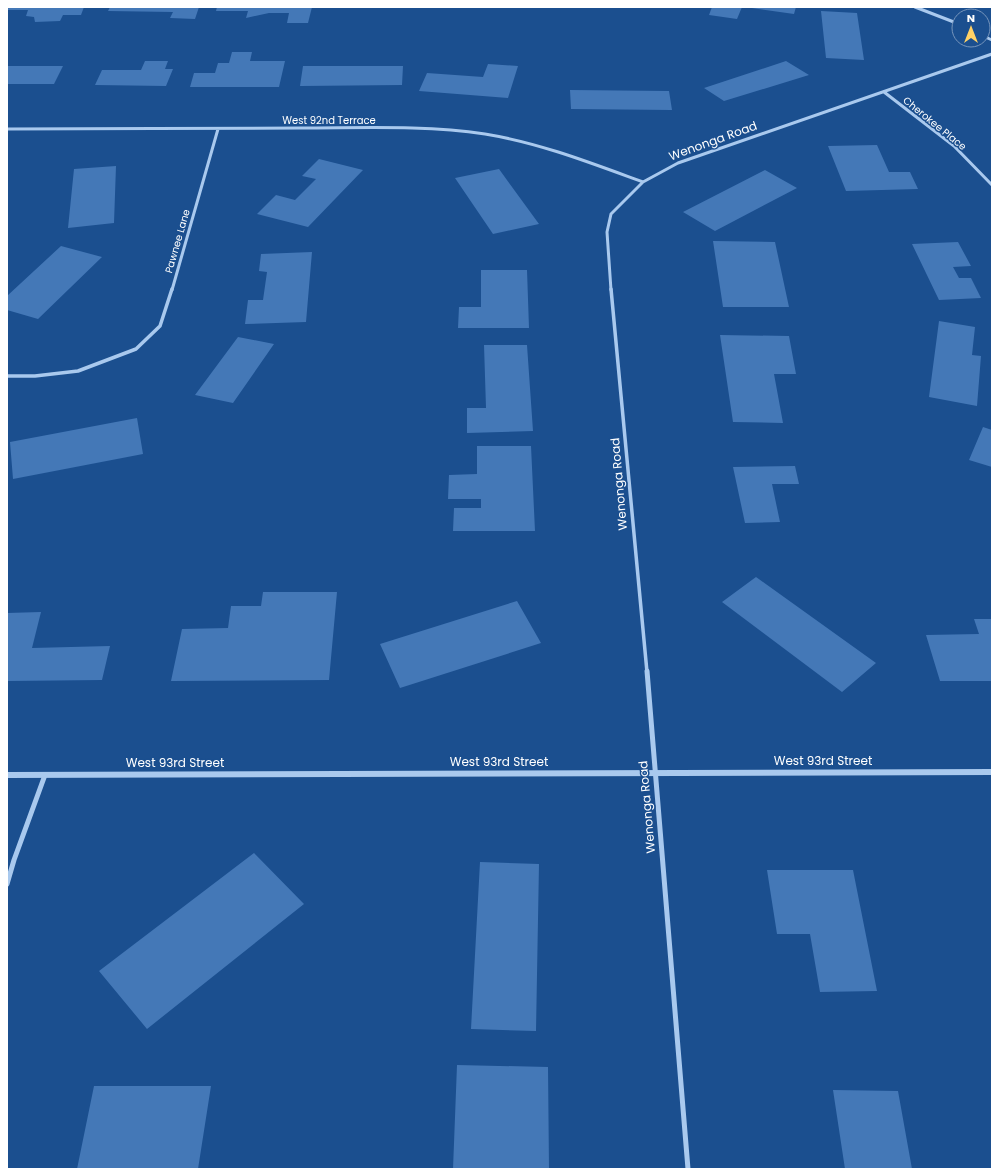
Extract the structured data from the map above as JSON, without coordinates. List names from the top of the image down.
{
  "streets": {
    "street": [
      "West 92nd Terrace",
      "Cherokee Place",
      "Wenonga Road",
      "Pawnee Lane",
      "West 93rd Street"
    ]
  },
  "crossings": [
    ["West 92nd Terrace", "Wenonga Road"],
    ["West 92nd Terrace", "Pawnee Lane"],
    ["Cherokee Place", "Wenonga Road"],
    ["Wenonga Road", "West 93rd Street"]
  ],
  "north": "top"
}
